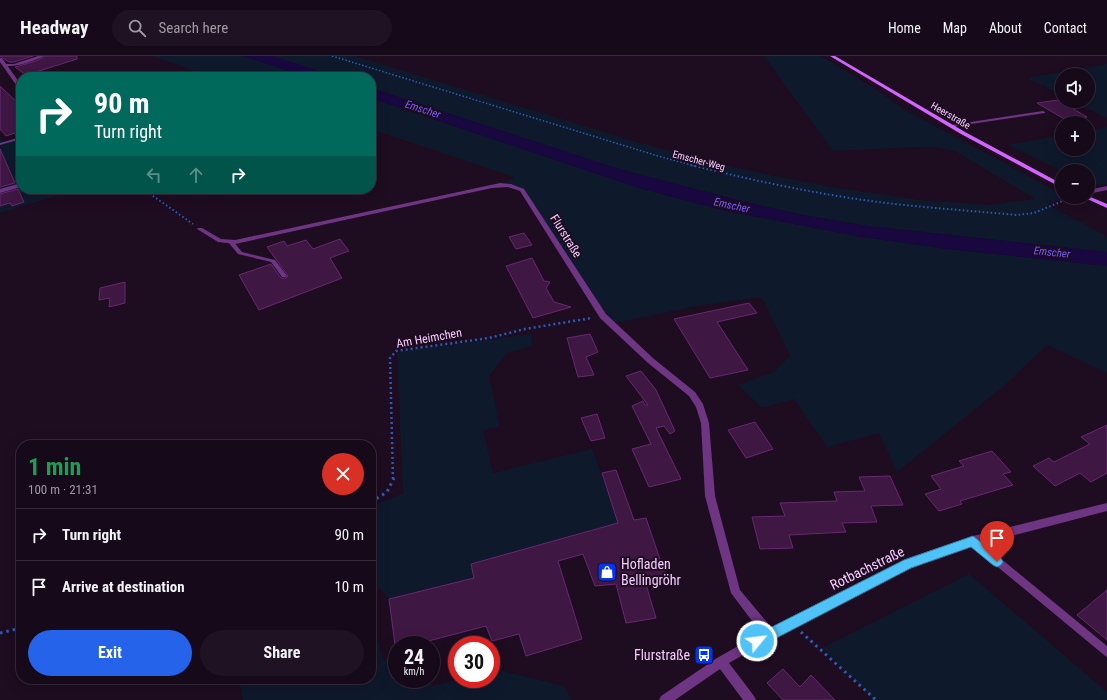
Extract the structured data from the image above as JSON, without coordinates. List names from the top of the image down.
{
  "streets": {
    "main road": ["Heerstraße"],
    "street": ["Flurstraße", "Rotbachstraße"],
    "path": ["Emscher-Weg", "Am Heimchen"]
  },
  "crossings": [
    ["Flurstraße", "Am Heimchen"],
    ["Flurstraße", "Rotbachstraße"]
  ],
  "water": ["Emscher"],
  "places": {
    "shop": ["Hofladen Bellingröhr"],
    "bus stop": ["Flurstraße"]
  },
  "page": {
    "header": "Headway",
    "search": "Search here",
    "nav": [
      "Home",
      "Map",
      "About",
      "Contact"
    ],
    "map_buttons": ["+", "−"],
    "turn": ["90 m", "Turn right"],
    "heading": ["1 min", "100 m · 21:31"],
    "list": [
      {
        "name": "Turn right",
        "value": "90 m"
      },
      {
        "name": "Arrive at destination",
        "value": "10 m"
      }
    ],
    "buttons": ["Exit", "Share"],
    "speed": "24 km/h",
    "limit": "30"
  }
}
